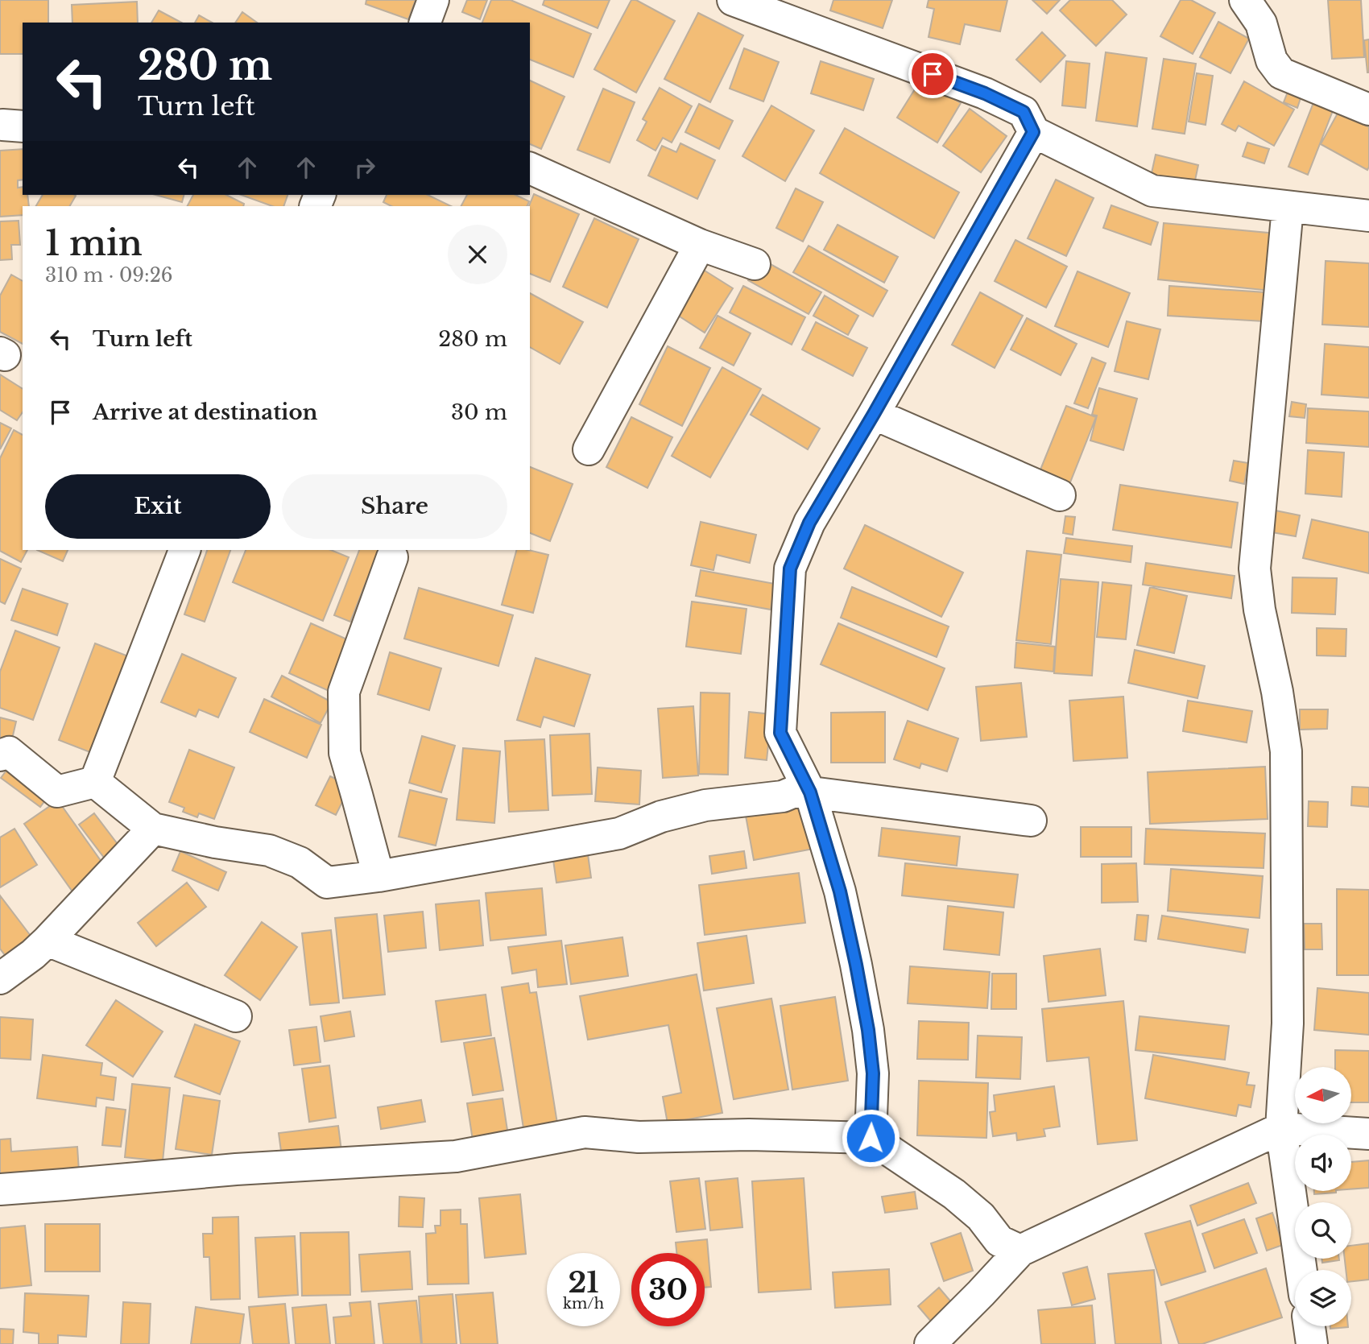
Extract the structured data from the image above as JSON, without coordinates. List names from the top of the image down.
{
  "north": "left",
  "page": {
    "turn": ["280 m", "Turn left"],
    "heading": ["1 min", "310 m · 09:26"],
    "list": [
      {
        "name": "Turn left",
        "value": "280 m"
      },
      {
        "name": "Arrive at destination",
        "value": "30 m"
      }
    ],
    "buttons": ["Exit", "Share"],
    "speed": "21 km/h",
    "limit": "30"
  }
}
